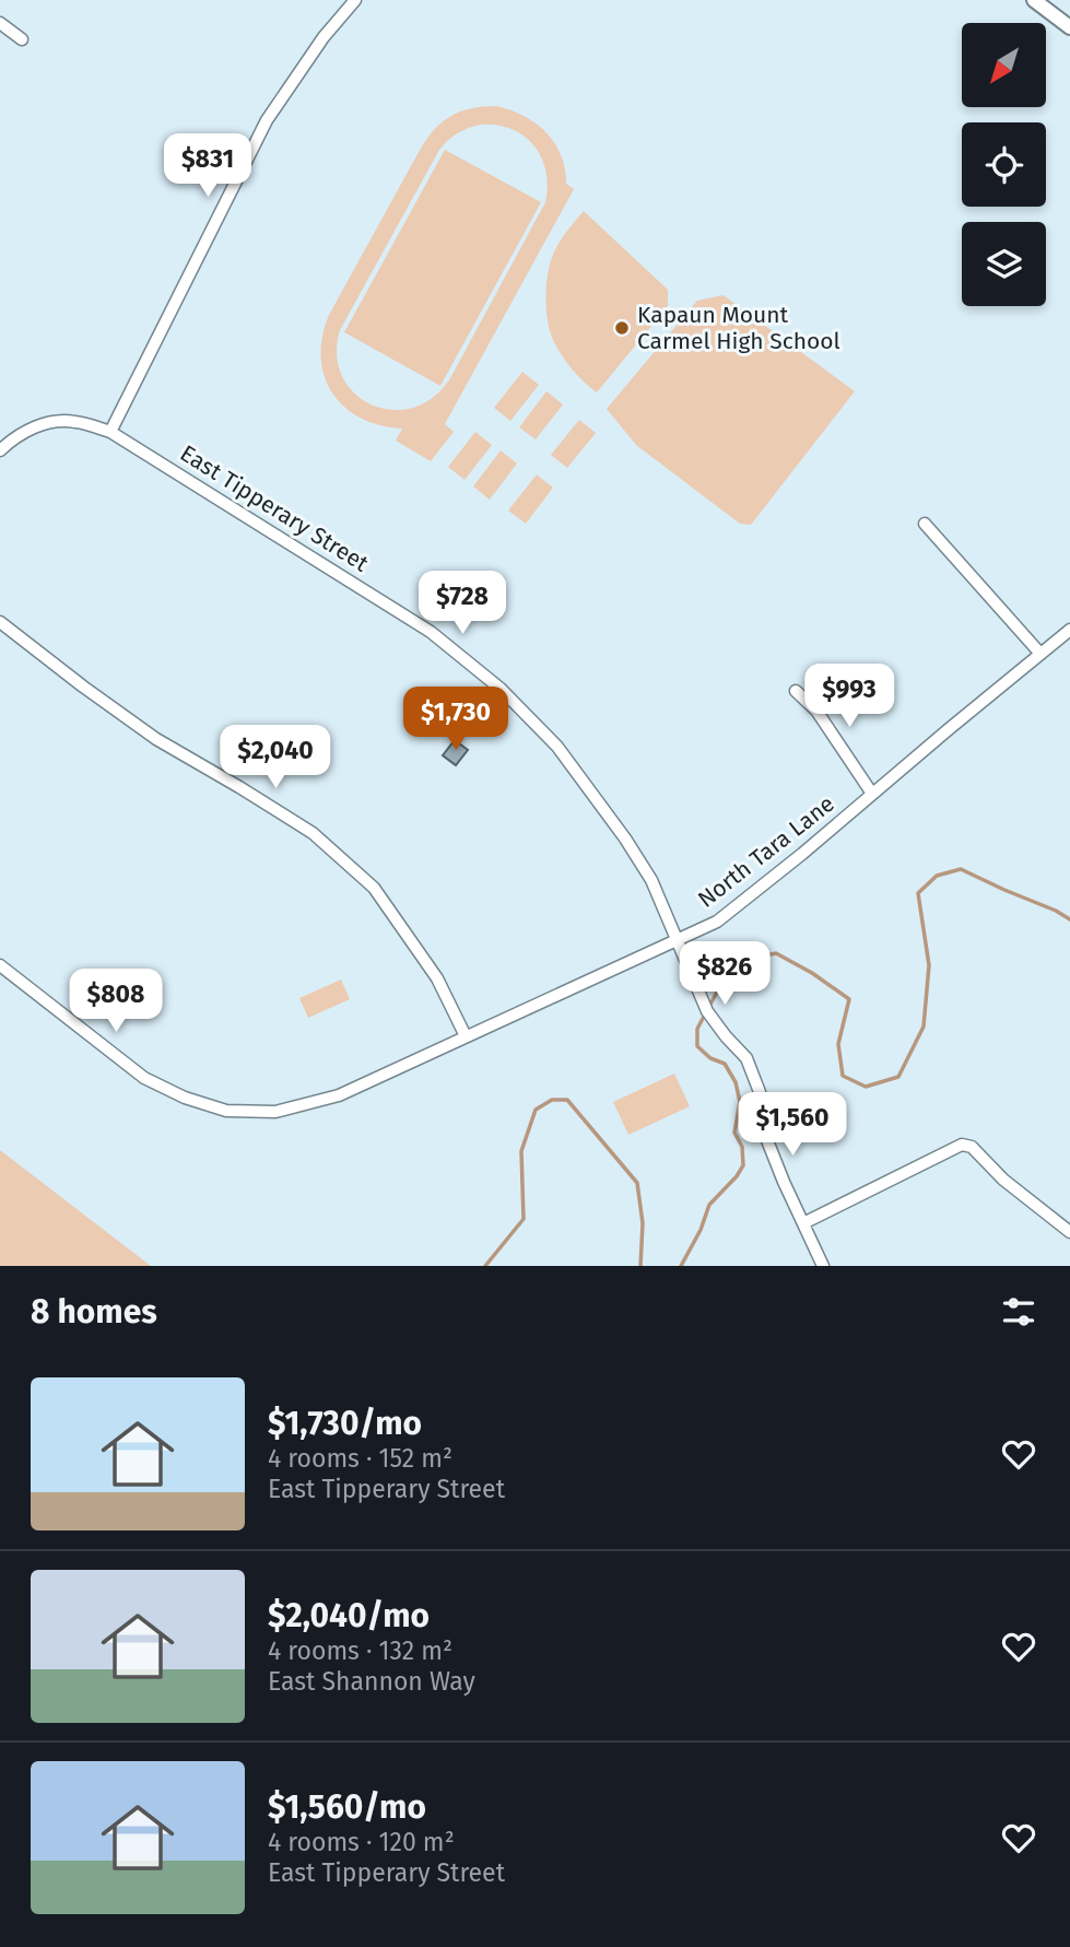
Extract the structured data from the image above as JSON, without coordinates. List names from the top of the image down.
{
  "streets": {
    "street": ["East Tipperary Street", "North Tara Lane"]
  },
  "crossings": [
    ["East Tipperary Street", "North Tara Lane"]
  ],
  "places": ["Kapaun Mount Carmel High School"],
  "north": "bottom left",
  "page": {
    "price": [
      "$831",
      "$728",
      "$993",
      "$1,730",
      "$2,040",
      "$826",
      "$808",
      "$1,560"
    ],
    "heading": "8 homes",
    "list": [
      {
        "name": "$1,730/mo",
        "note": "4 rooms · 152 m² · East Tipperary Street"
      },
      {
        "name": "$2,040/mo",
        "note": "4 rooms · 132 m² · East Shannon Way"
      },
      {
        "name": "$1,560/mo",
        "note": "4 rooms · 120 m² · East Tipperary Street"
      }
    ]
  }
}
